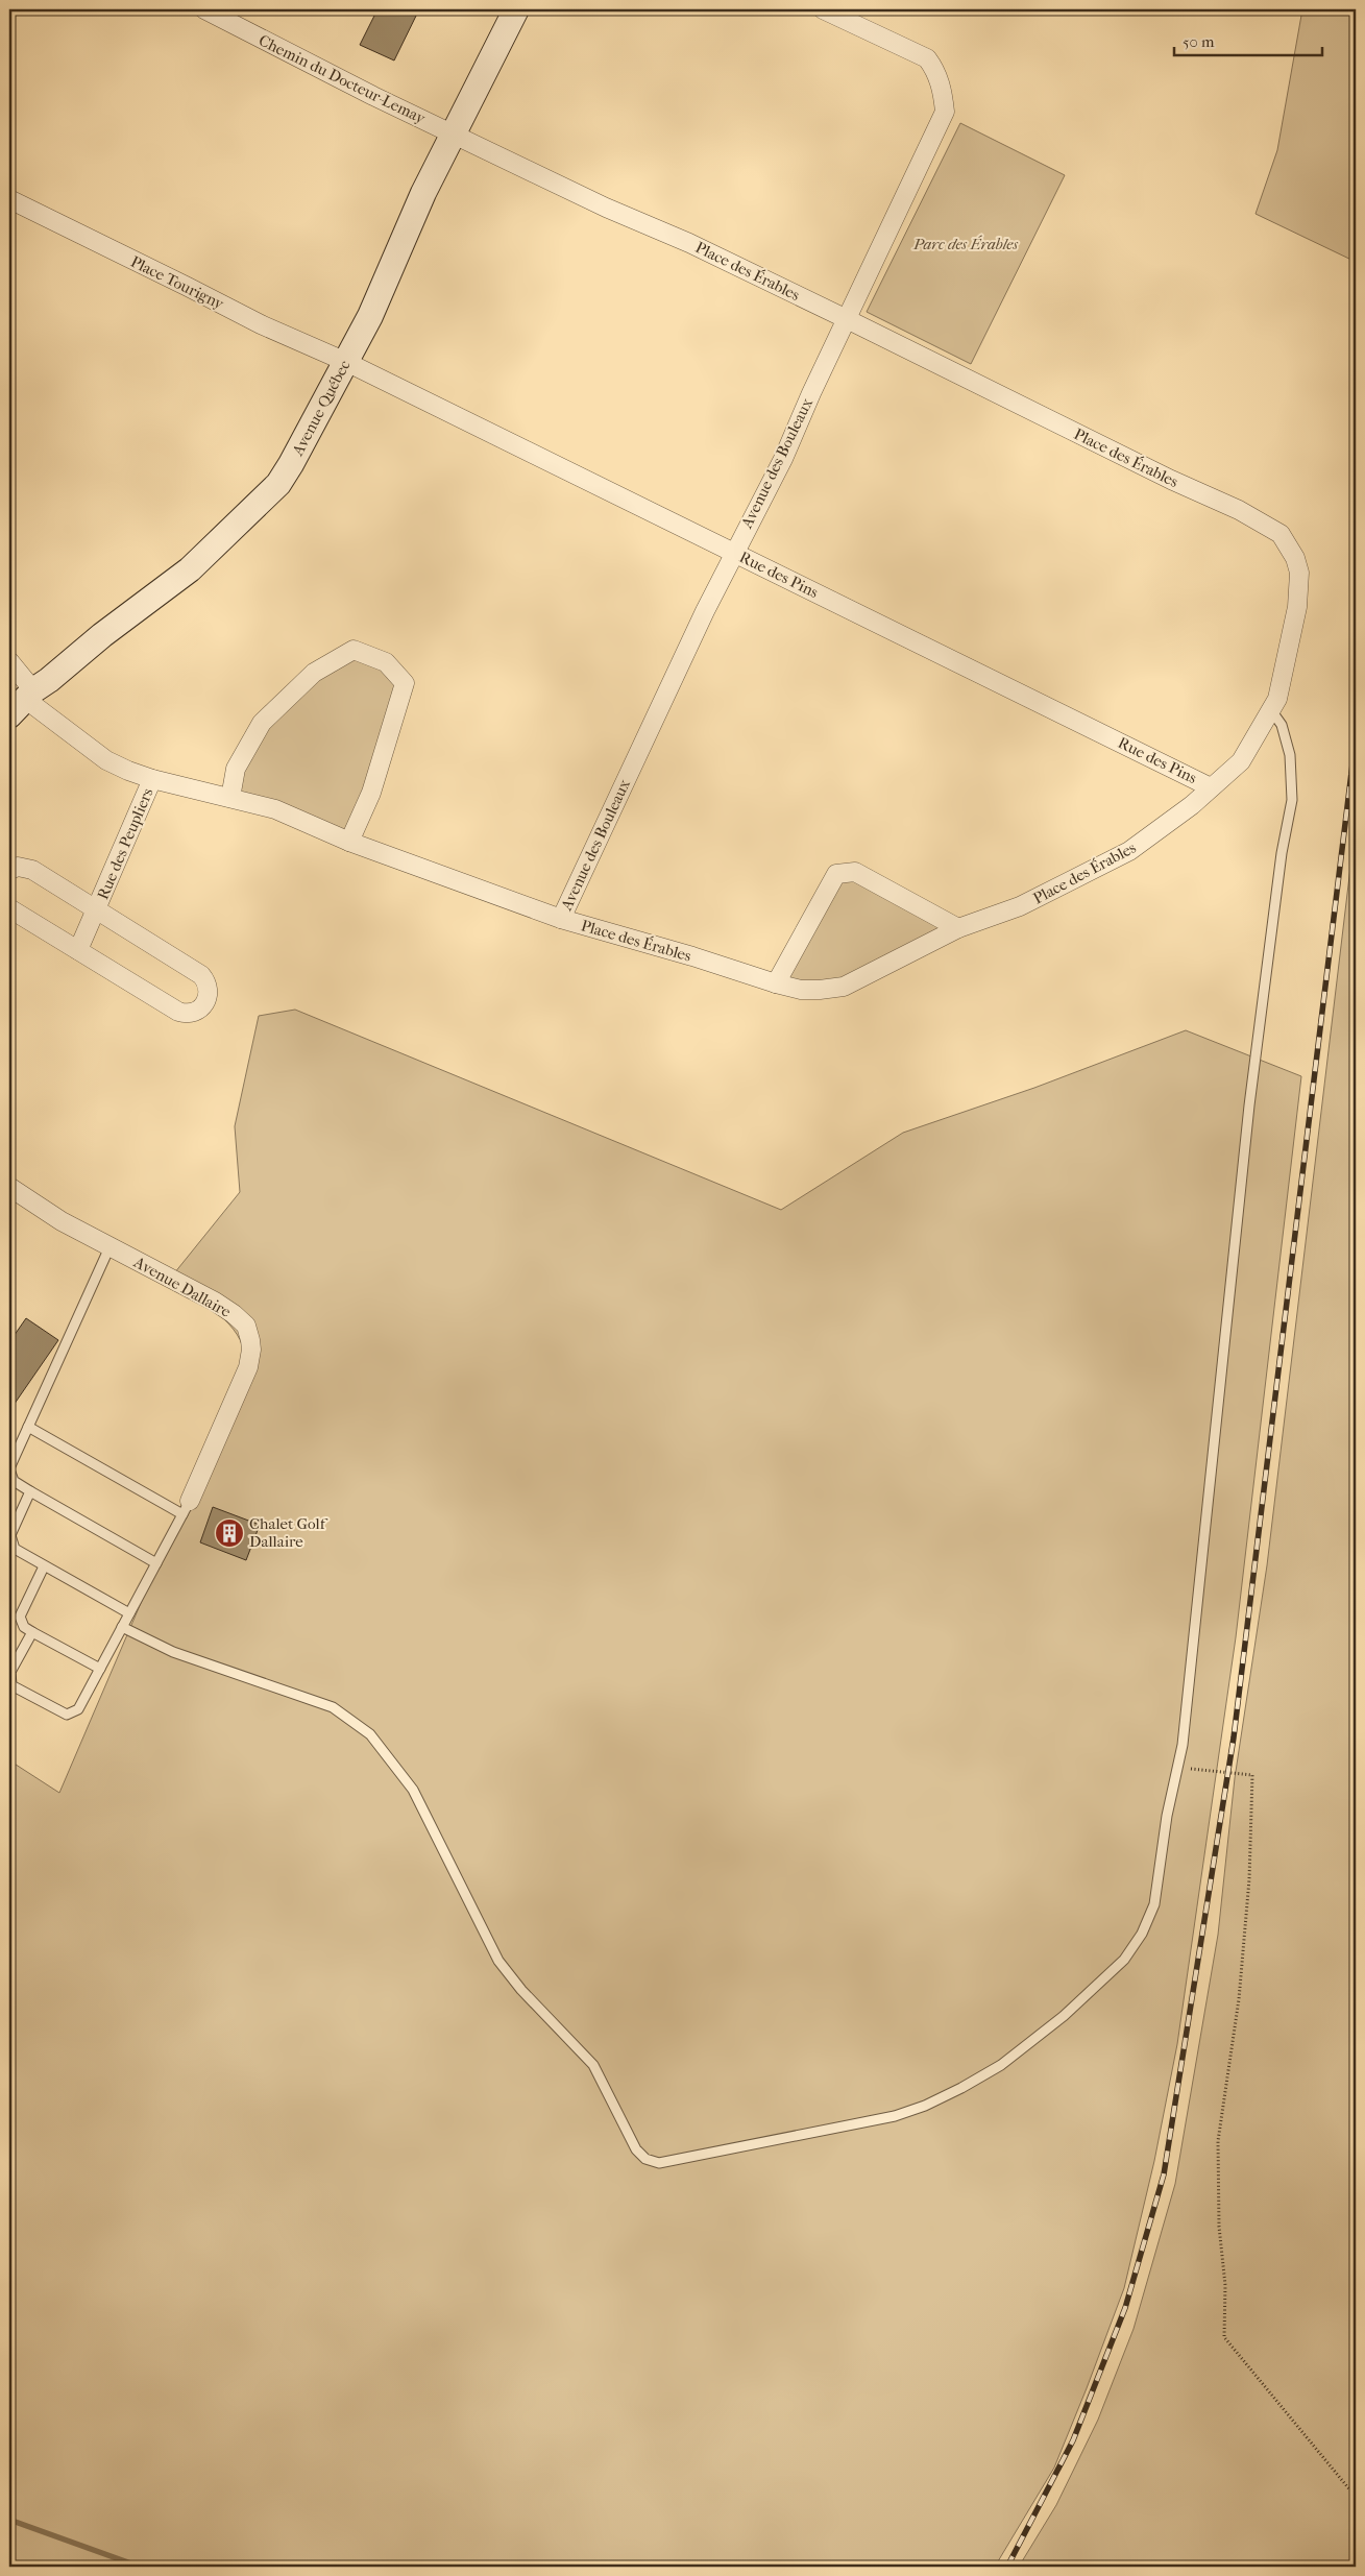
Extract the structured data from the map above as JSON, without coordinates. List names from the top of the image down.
{
  "streets": {
    "street": [
      "Chemin du Docteur-Lemay",
      "Place des Érables",
      "Place Tourigny",
      "Avenue Québec",
      "Avenue des Bouleaux",
      "Rue des Pins",
      "Rue des Peupliers",
      "Avenue Dallaire"
    ]
  },
  "crossings": [
    ["Chemin du Docteur-Lemay", "Place des Érables"],
    ["Chemin du Docteur-Lemay", "Avenue Québec"],
    ["Place des Érables", "Avenue Québec"],
    ["Place des Érables", "Avenue des Bouleaux"],
    ["Place des Érables", "Rue des Pins"],
    ["Place des Érables", "Rue des Peupliers"],
    ["Place Tourigny", "Avenue Québec"],
    ["Place Tourigny", "Rue des Pins"],
    ["Avenue Québec", "Rue des Pins"],
    ["Avenue des Bouleaux", "Rue des Pins"]
  ],
  "parks": ["Parc des Érables"],
  "places": {
    "building": ["Chalet Golf Dallaire"]
  },
  "scale_bar": "50 m"
}
